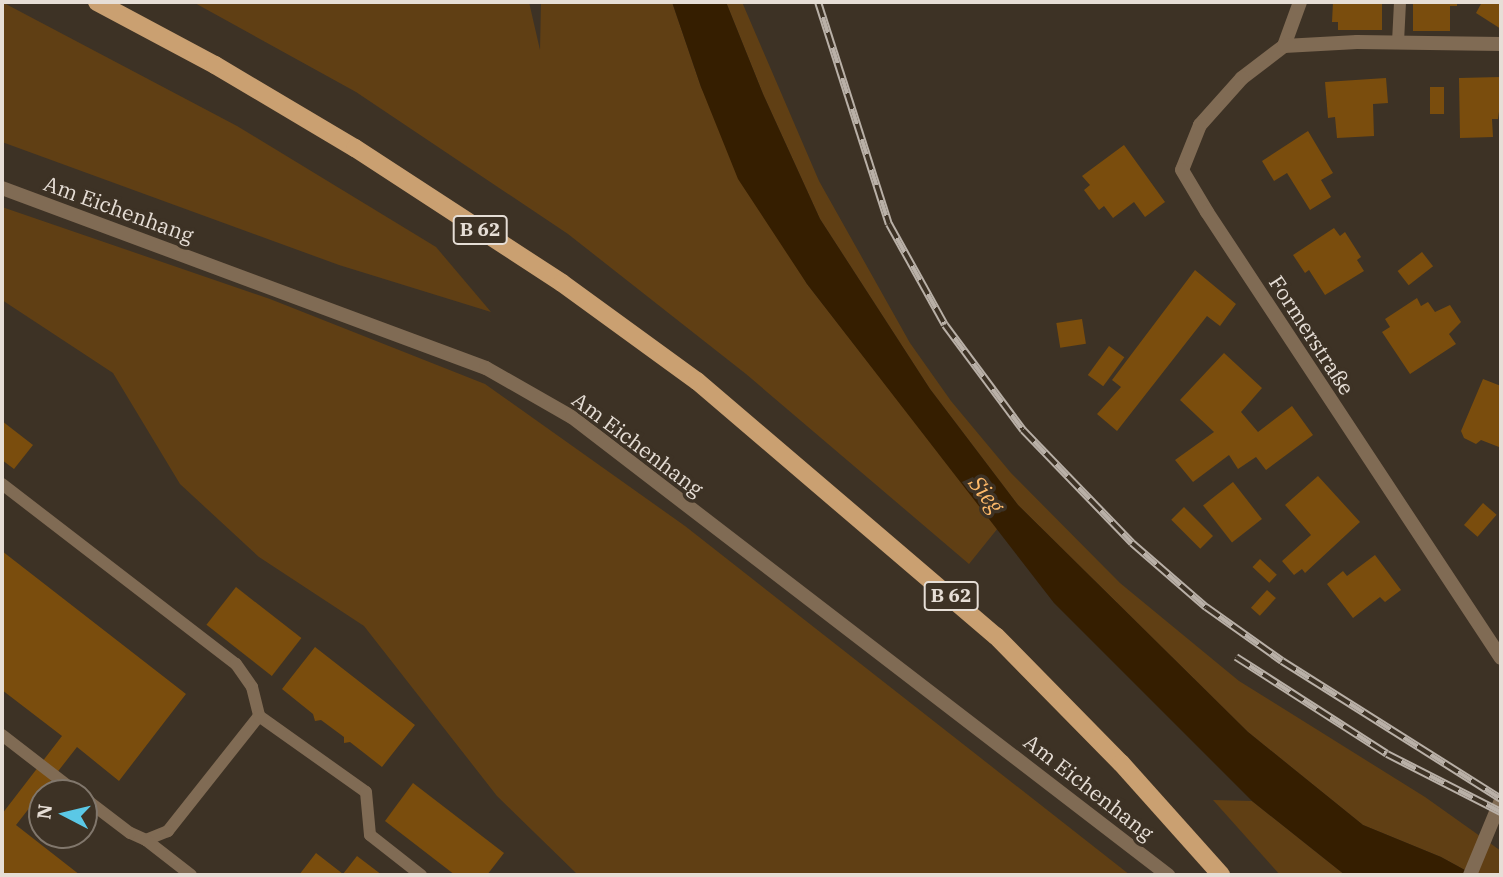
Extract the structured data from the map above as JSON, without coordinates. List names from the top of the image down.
{
  "streets": {
    "main road": ["B 62"],
    "street": ["Am Eichenhang", "Formerstraße"]
  },
  "water": ["Sieg"],
  "north": "left"
}
